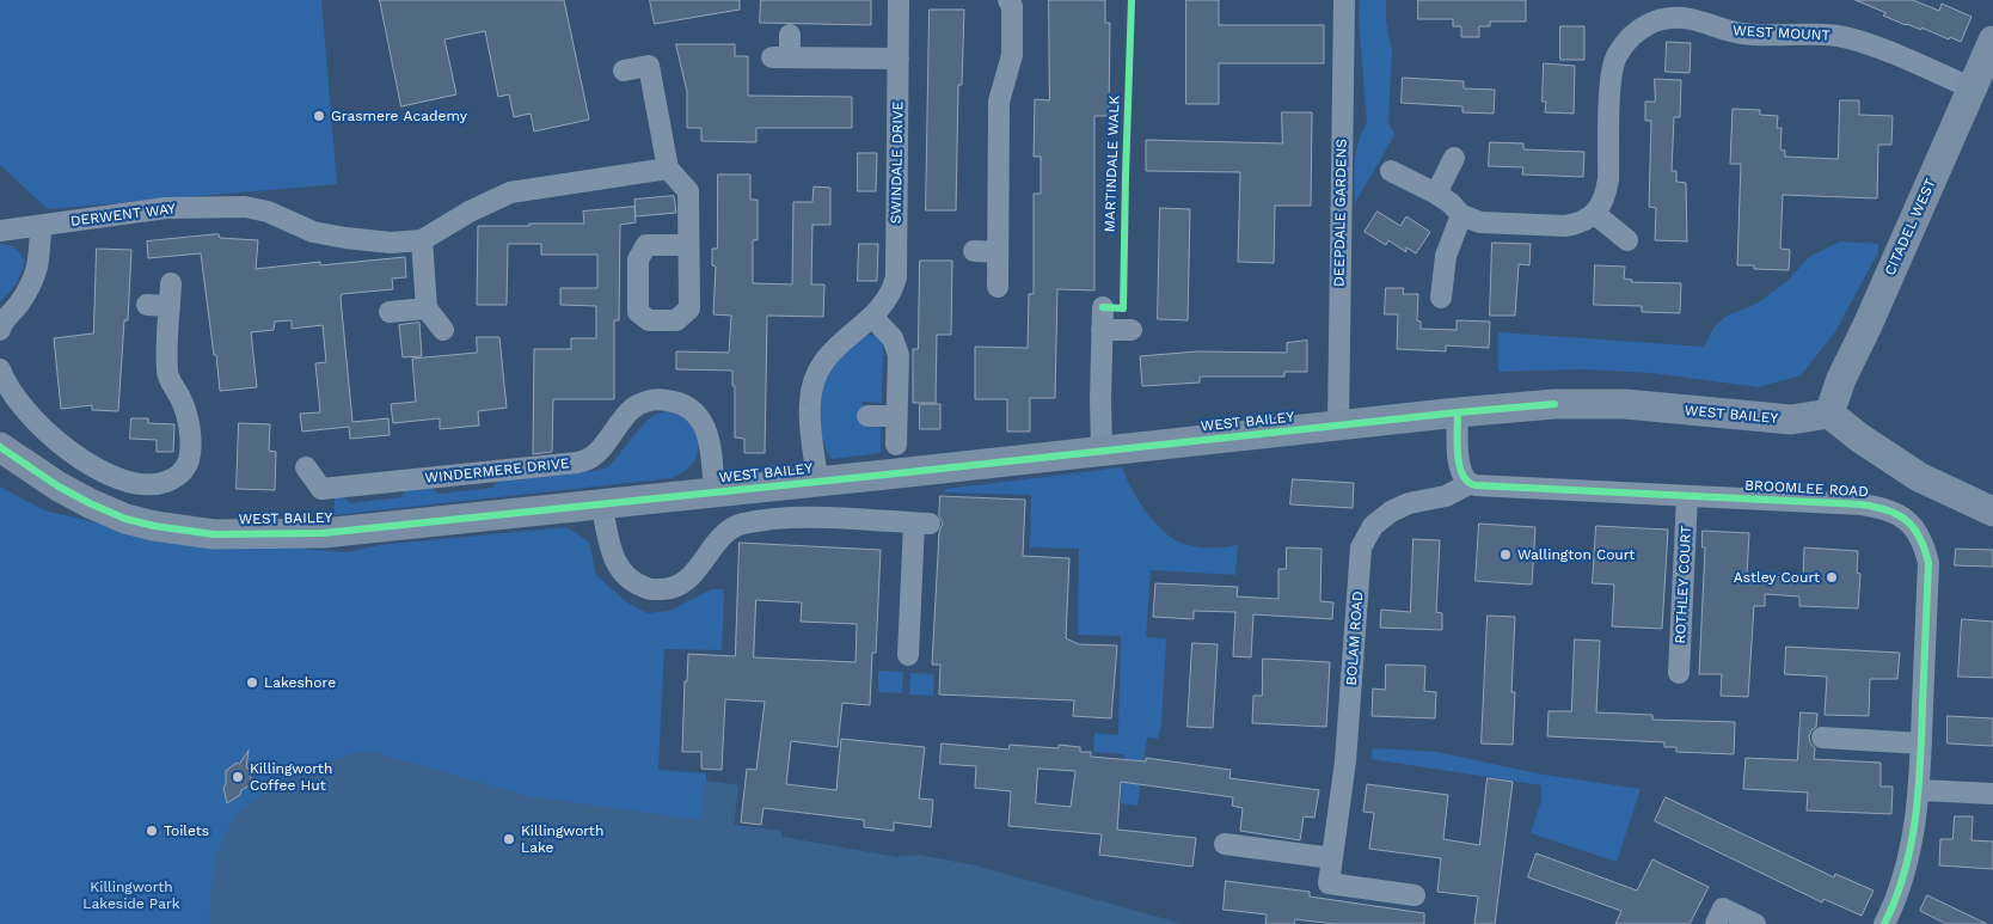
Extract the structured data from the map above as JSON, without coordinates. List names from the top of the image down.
{
  "streets": {
    "street": [
      "WEST MOUNT",
      "SWINDALE DRIVE",
      "DEEPDALE GARDENS",
      "DERWENT WAY",
      "CITADEL WEST",
      "WEST BAILEY",
      "WINDERMERE DRIVE",
      "BROOMLEE ROAD",
      "ROTHLEY COURT",
      "BOLAM ROAD"
    ],
    "cycle path": ["MARTINDALE WALK"]
  },
  "crossings": [
    ["WEST MOUNT", "CITADEL WEST"],
    ["SWINDALE DRIVE", "WEST BAILEY"],
    ["DEEPDALE GARDENS", "WEST BAILEY"],
    ["CITADEL WEST", "WEST BAILEY"],
    ["WEST BAILEY", "WINDERMERE DRIVE"],
    ["BROOMLEE ROAD", "ROTHLEY COURT"],
    ["BROOMLEE ROAD", "BOLAM ROAD"]
  ],
  "parks": ["Killingworth Lakeside Park"],
  "places": [
    "Grasmere Academy",
    "Wallington Court",
    "Astley Court",
    "Lakeshore",
    "Killingworth Coffee Hut",
    "Toilets",
    "Killingworth Lake"
  ]
}
